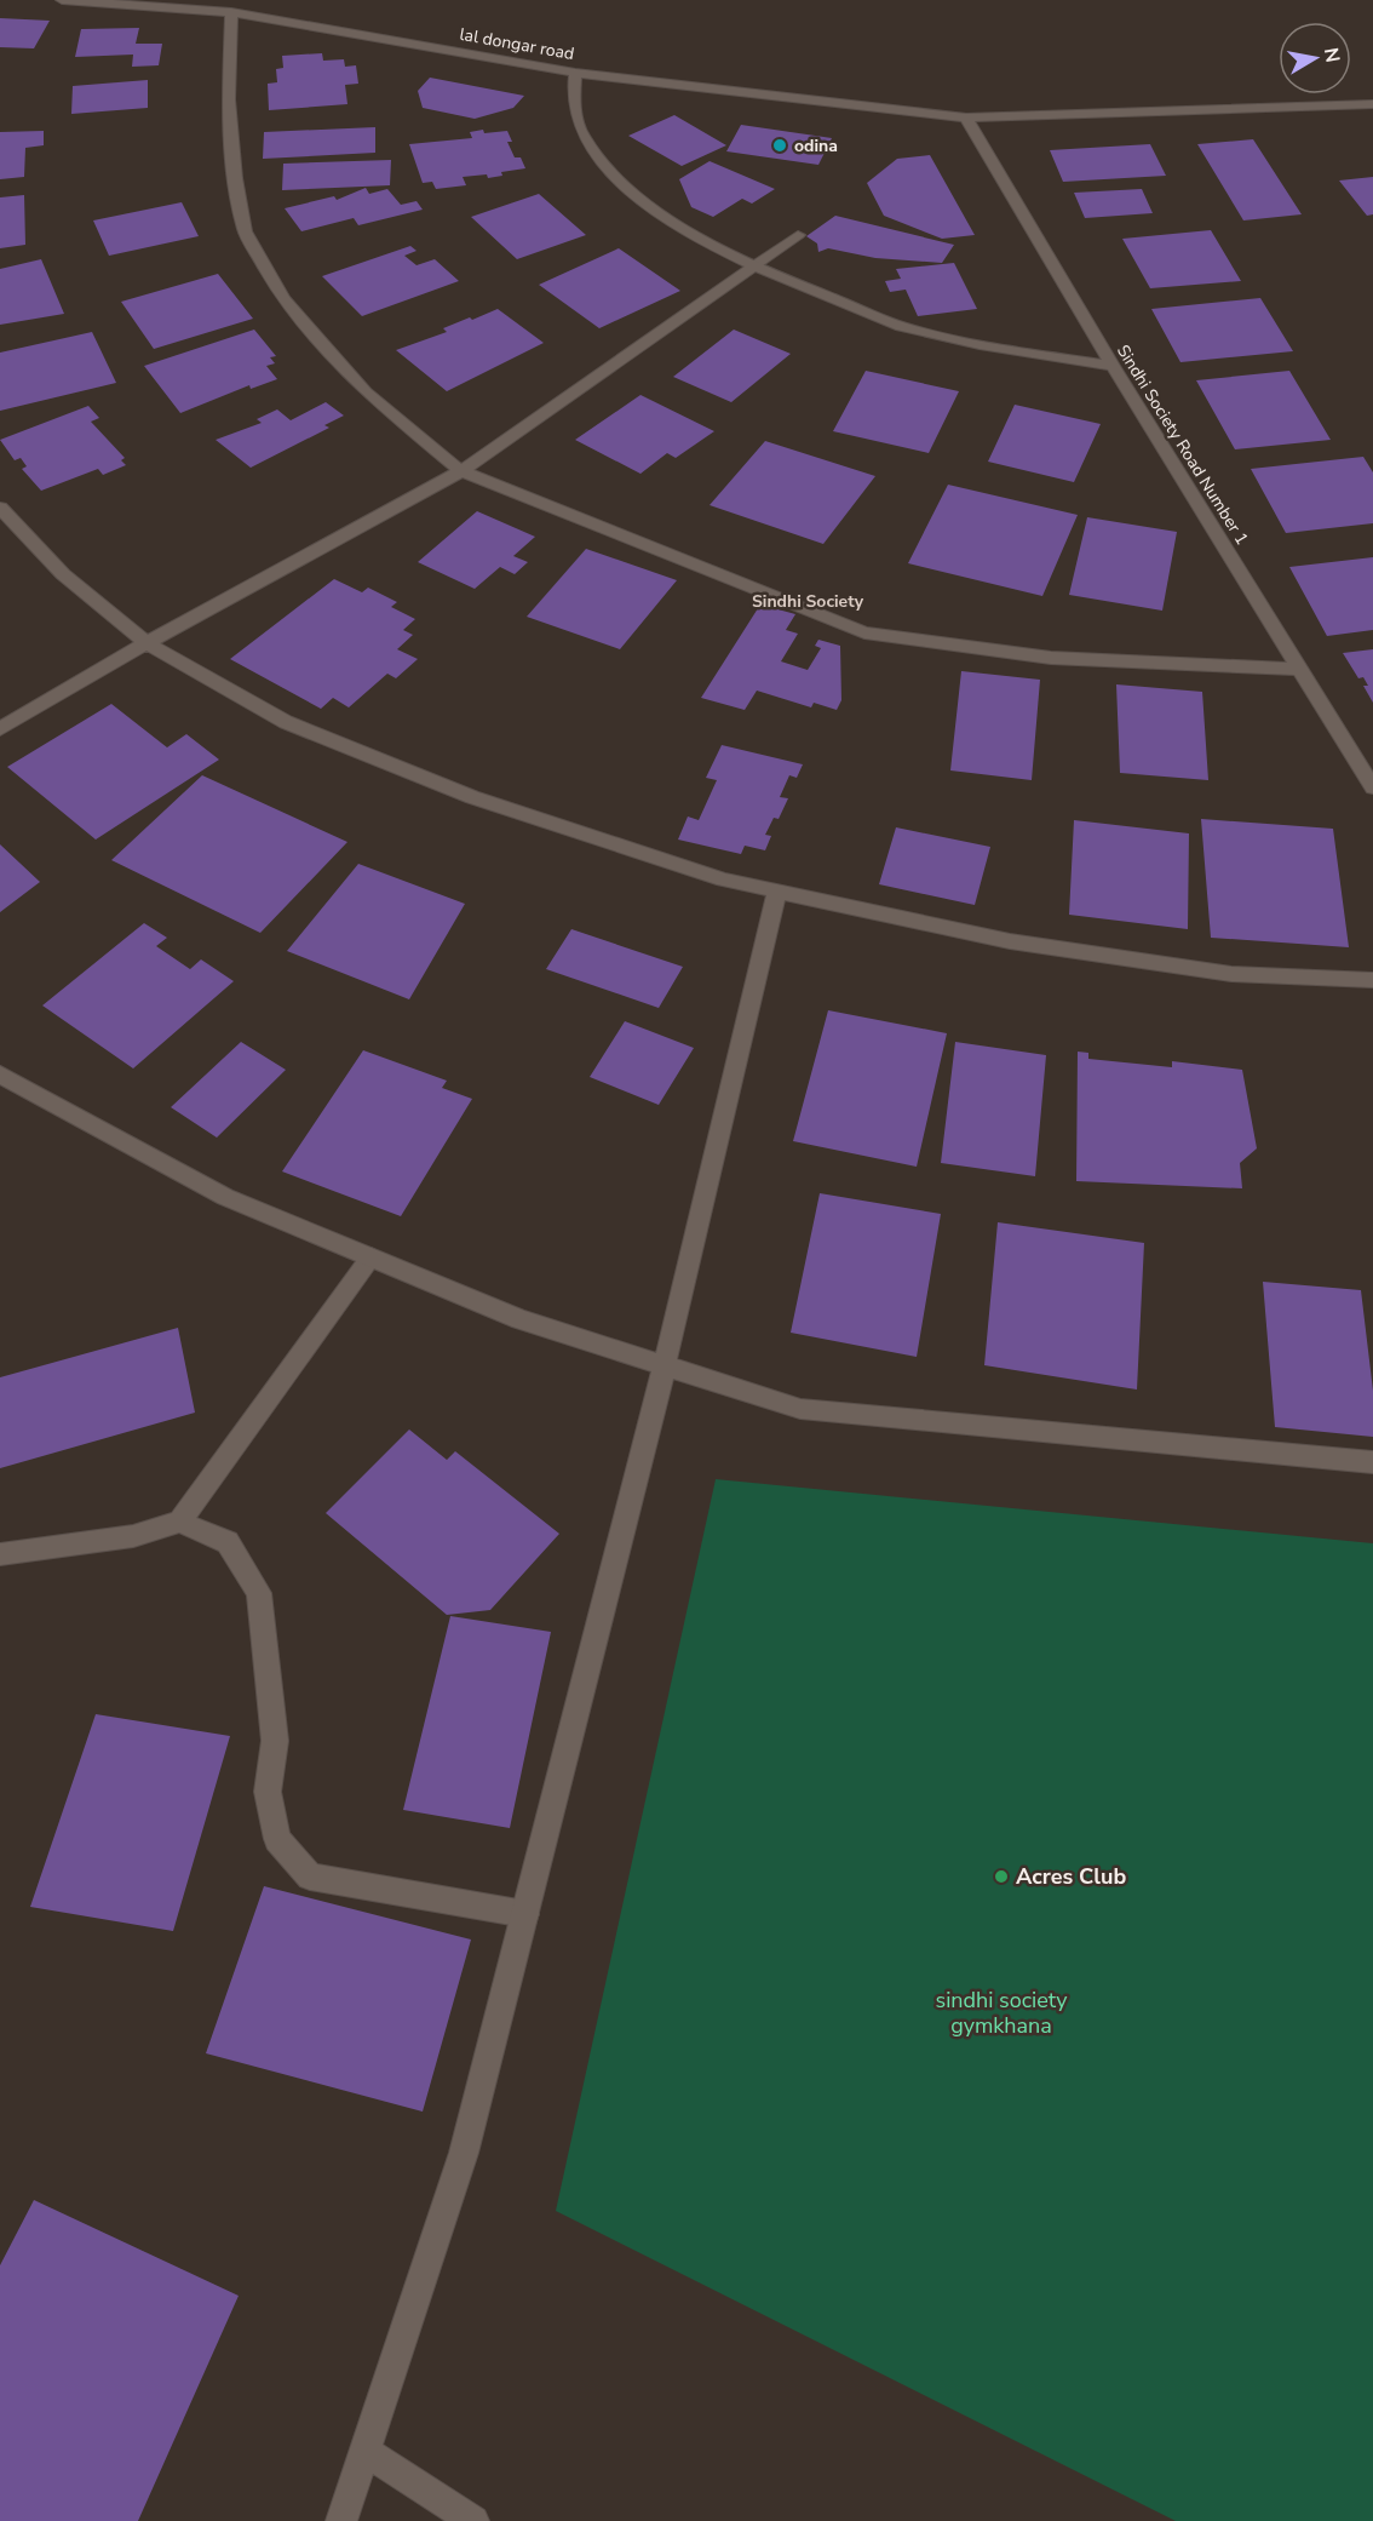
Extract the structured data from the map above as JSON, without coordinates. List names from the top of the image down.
{
  "streets": {
    "street": ["lal dongar road", "Sindhi Society Road Number 1"]
  },
  "crossings": [
    ["lal dongar road", "Sindhi Society Road Number 1"]
  ],
  "districts": ["Sindhi Society"],
  "parks": ["sindhi society gymkhana"],
  "places": ["odina", "Acres Club"],
  "north": "right"
}
